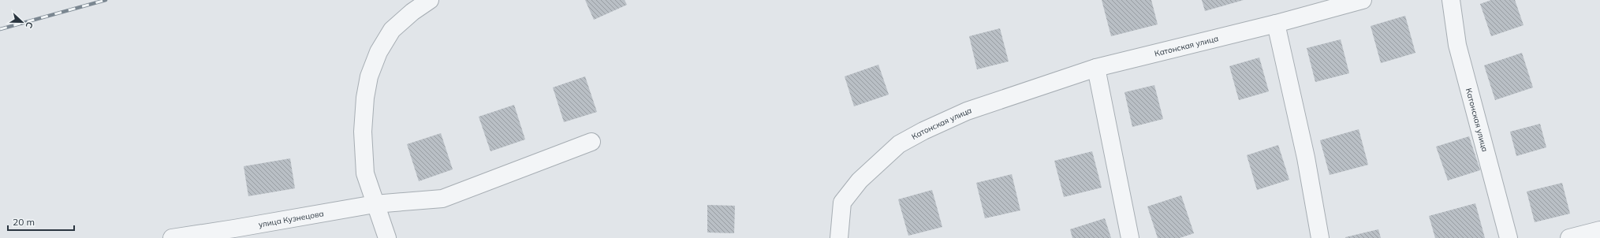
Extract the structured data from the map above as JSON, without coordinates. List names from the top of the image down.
{
  "streets": {
    "street": ["Катонская улица", "улица Кузнецова"]
  },
  "scale_bar": "20 m",
  "north": "right"
}
